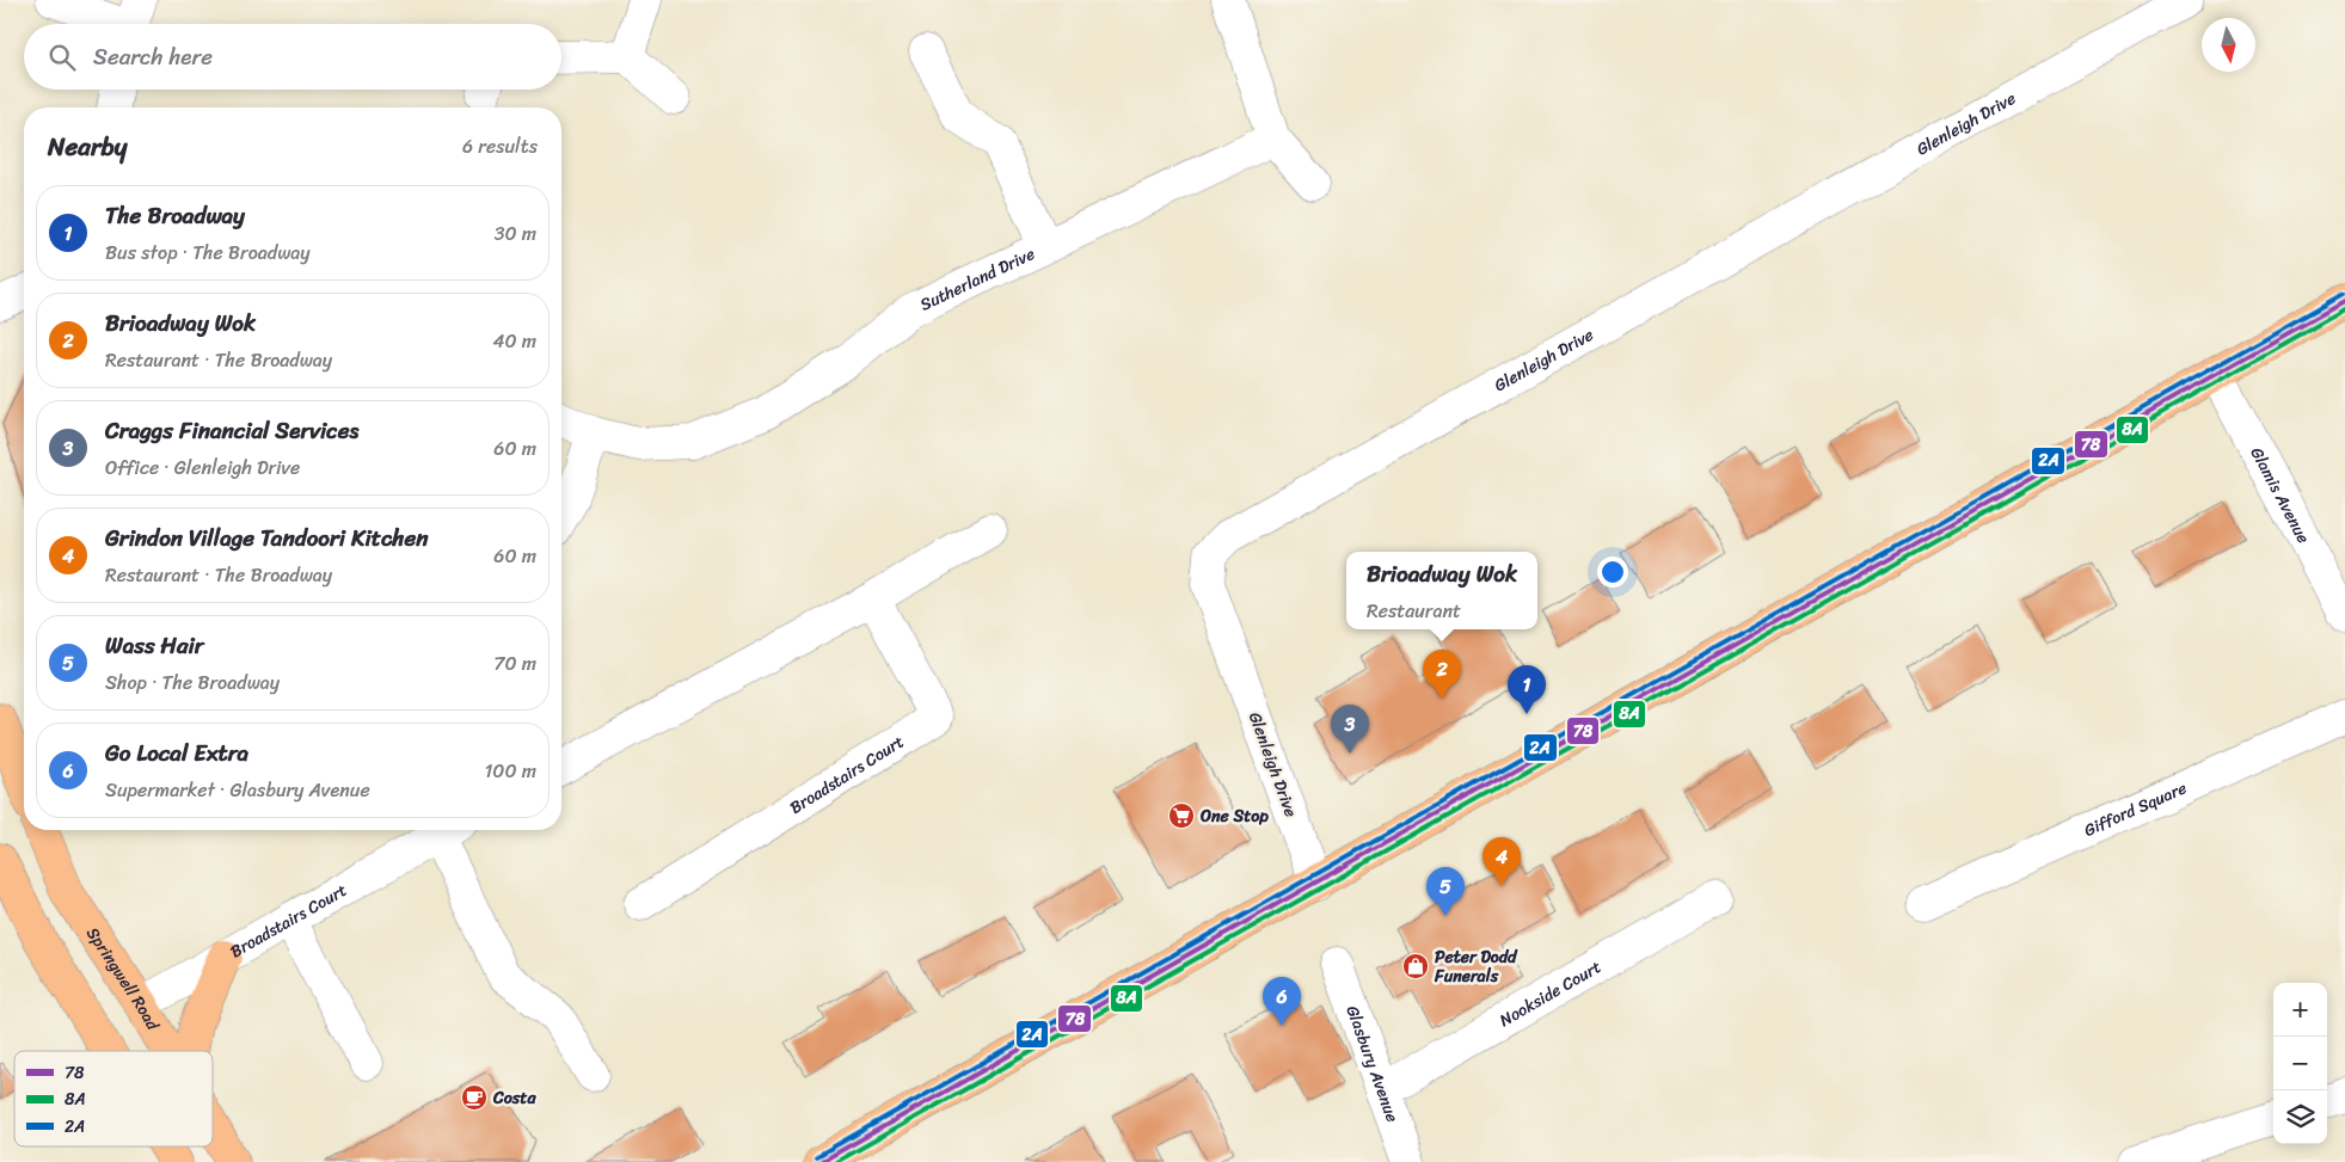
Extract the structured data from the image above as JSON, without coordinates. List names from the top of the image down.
{
  "streets": {
    "main road": ["Springwell Road"],
    "street": [
      "Glenleigh Drive",
      "Sutherland Drive",
      "Glamis Avenue",
      "Broadstairs Court",
      "Gifford Square",
      "Nookside Court",
      "Glasbury Avenue"
    ]
  },
  "crossings": [
    ["Broadstairs Court", "Springwell Road"],
    ["Nookside Court", "Glasbury Avenue"]
  ],
  "places": {
    "supermarket": ["One Stop"],
    "shop": ["Peter Dodd Funerals"],
    "cafe": ["Costa"]
  },
  "lines": ["transit line 2A", "transit line 78", "transit line 8A"],
  "legend": ["78", "8A", "2A"],
  "north": "bottom",
  "page": {
    "search": "Search here",
    "heading": ["Nearby", "6 results"],
    "list": [
      {
        "mark": "1",
        "name": "The Broadway",
        "note": "Bus stop · The Broadway",
        "value": "30 m"
      },
      {
        "mark": "2",
        "name": "Brioadway Wok",
        "note": "Restaurant · The Broadway",
        "value": "40 m"
      },
      {
        "mark": "3",
        "name": "Craggs Financial Services",
        "note": "Office · Glenleigh Drive",
        "value": "60 m"
      },
      {
        "mark": "4",
        "name": "Grindon Village Tandoori Kitchen",
        "note": "Restaurant · The Broadway",
        "value": "60 m"
      },
      {
        "mark": "5",
        "name": "Wass Hair",
        "note": "Shop · The Broadway",
        "value": "70 m"
      },
      {
        "mark": "6",
        "name": "Go Local Extra",
        "note": "Supermarket · Glasbury Avenue",
        "value": "100 m"
      }
    ],
    "popup": ["Brioadway Wok", "Restaurant"],
    "pins": [
      "2",
      "1",
      "3",
      "4",
      "5",
      "6"
    ],
    "map_buttons": ["+", "−"]
  }
}
